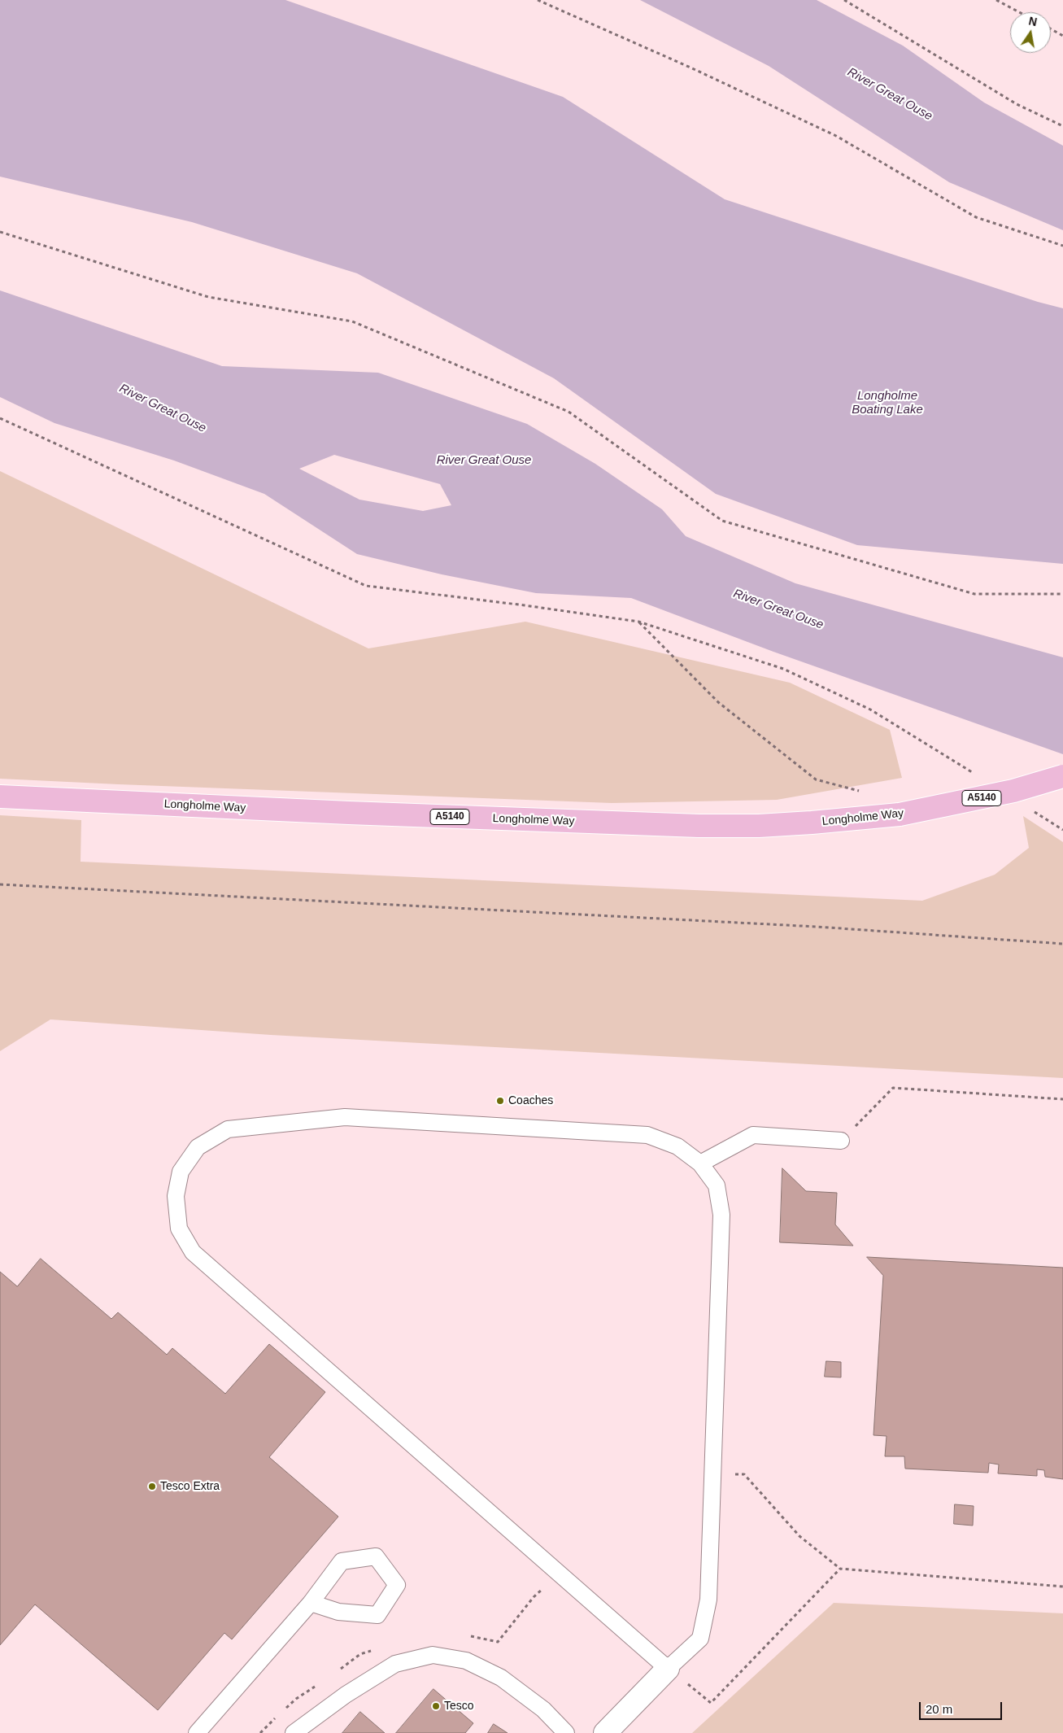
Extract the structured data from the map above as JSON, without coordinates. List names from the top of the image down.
{
  "streets": {
    "main road": ["A5140", "Longholme Way"]
  },
  "water": ["River Great Ouse", "Longholme Boating Lake"],
  "places": ["Coaches", "Tesco Extra", "Tesco"],
  "scale_bar": "20 m",
  "north": "top"
}
